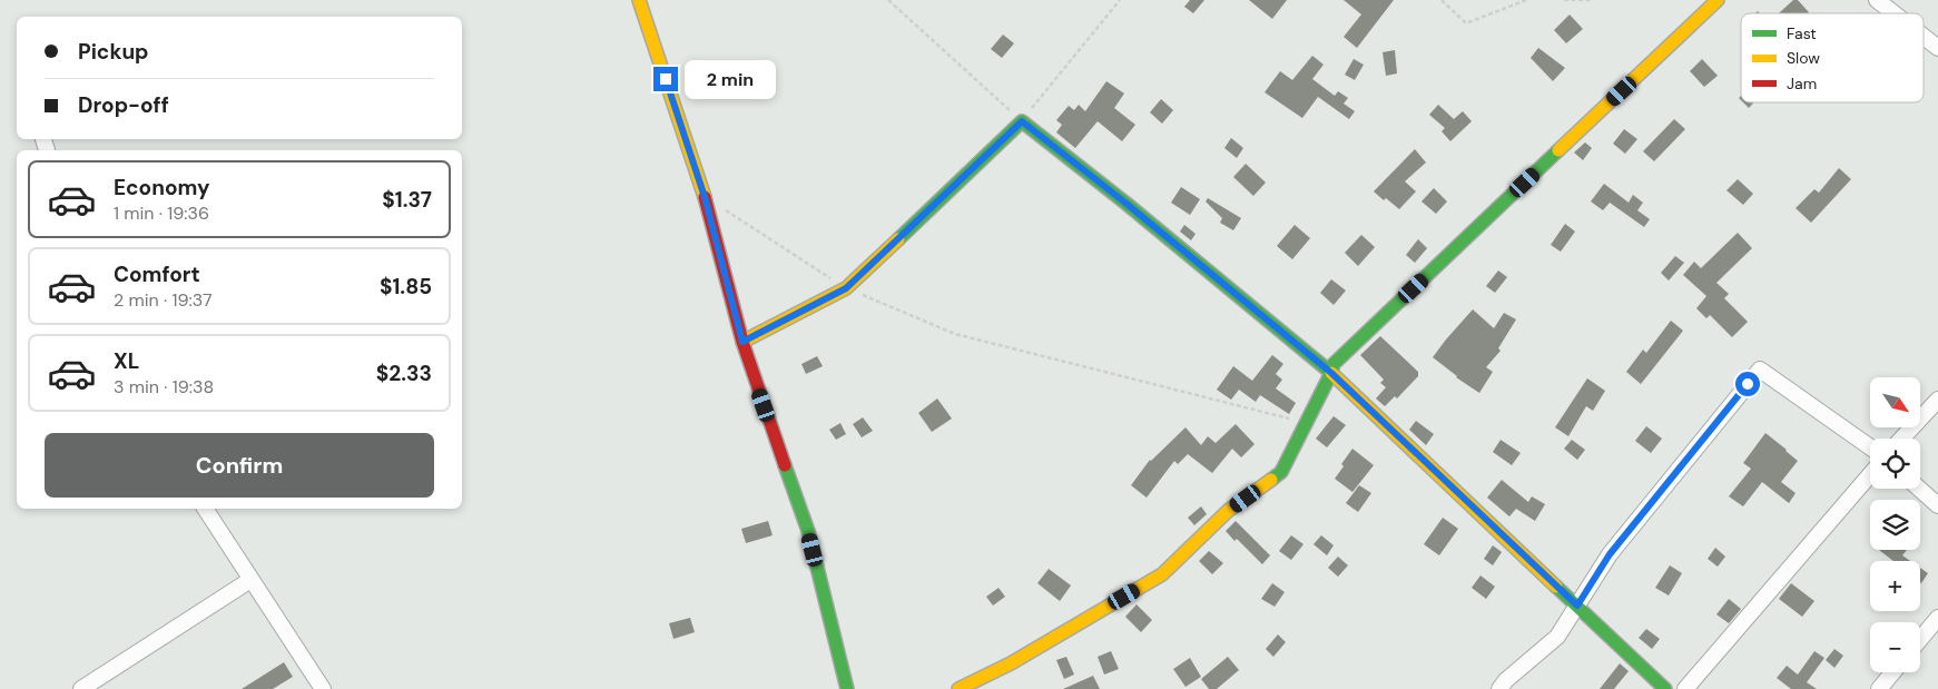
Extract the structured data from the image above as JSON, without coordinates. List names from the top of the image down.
{
  "legend": ["Fast", "Slow", "Jam"],
  "north": "bottom right",
  "page": {
    "banner": ["Pickup", "Drop-off"],
    "bubble": "2 min",
    "list": [
      {
        "name": "Economy",
        "note": "1 min · 19:36",
        "value": "$1.37"
      },
      {
        "name": "Comfort",
        "note": "2 min · 19:37",
        "value": "$1.85"
      },
      {
        "name": "XL",
        "note": "3 min · 19:38",
        "value": "$2.33"
      }
    ],
    "map_buttons": ["+", "−"],
    "buttons": "Confirm"
  }
}
